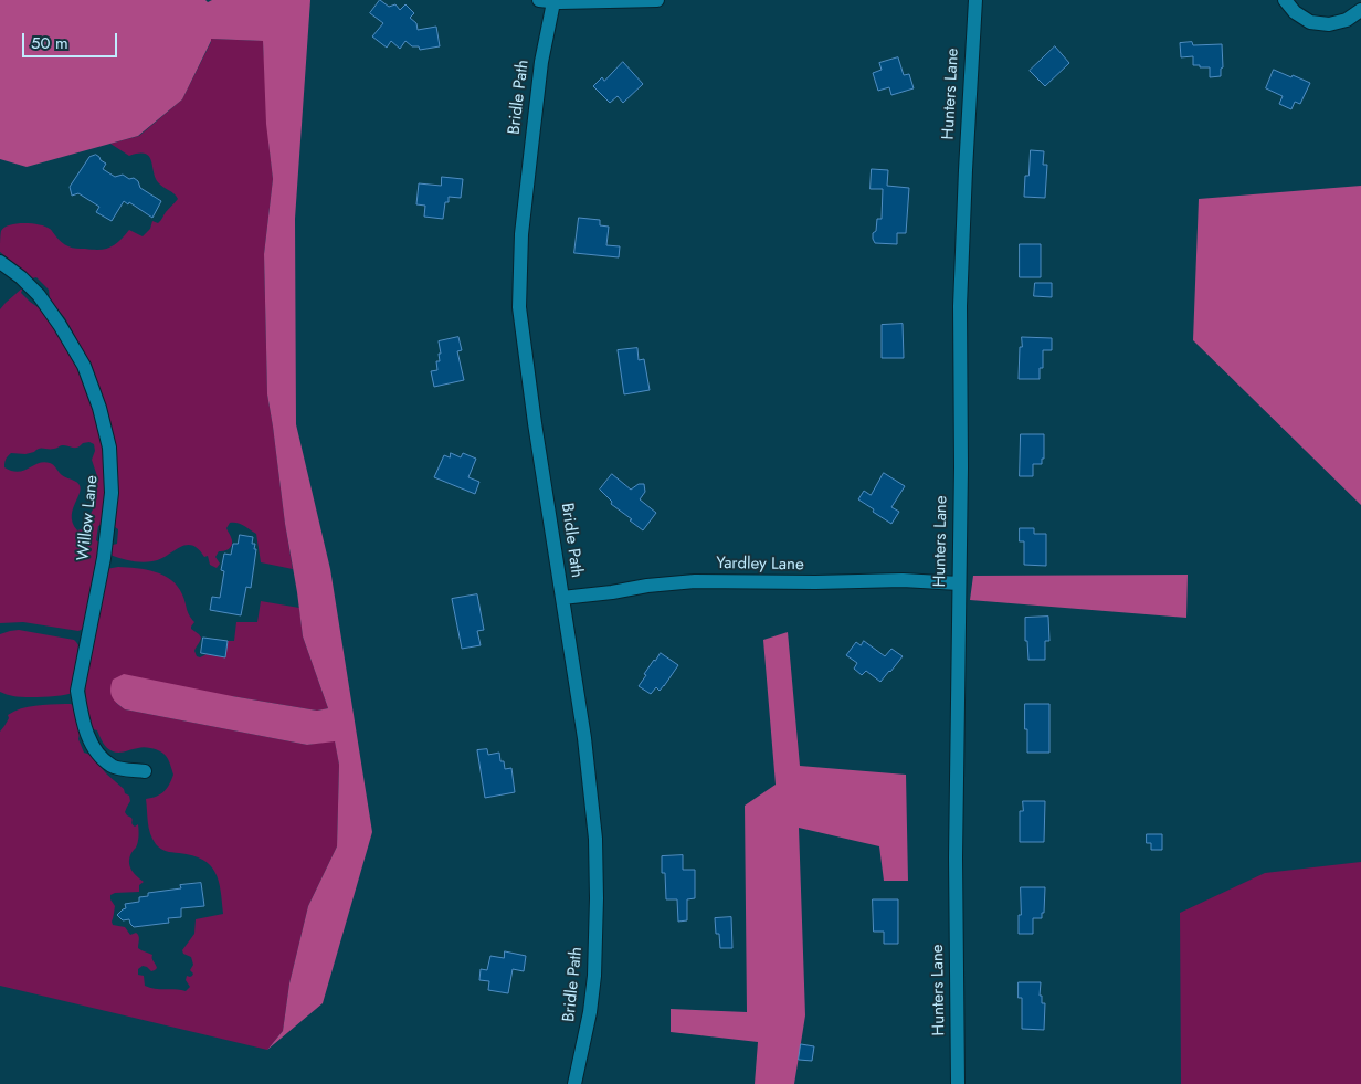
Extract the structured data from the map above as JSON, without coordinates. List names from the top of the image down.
{
  "streets": {
    "street": [
      "Hunters Lane",
      "Bridle Path",
      "Willow Lane",
      "Yardley Lane"
    ]
  },
  "crossings": [
    ["Hunters Lane", "Yardley Lane"],
    ["Bridle Path", "Yardley Lane"]
  ],
  "scale_bar": "50 m"
}
